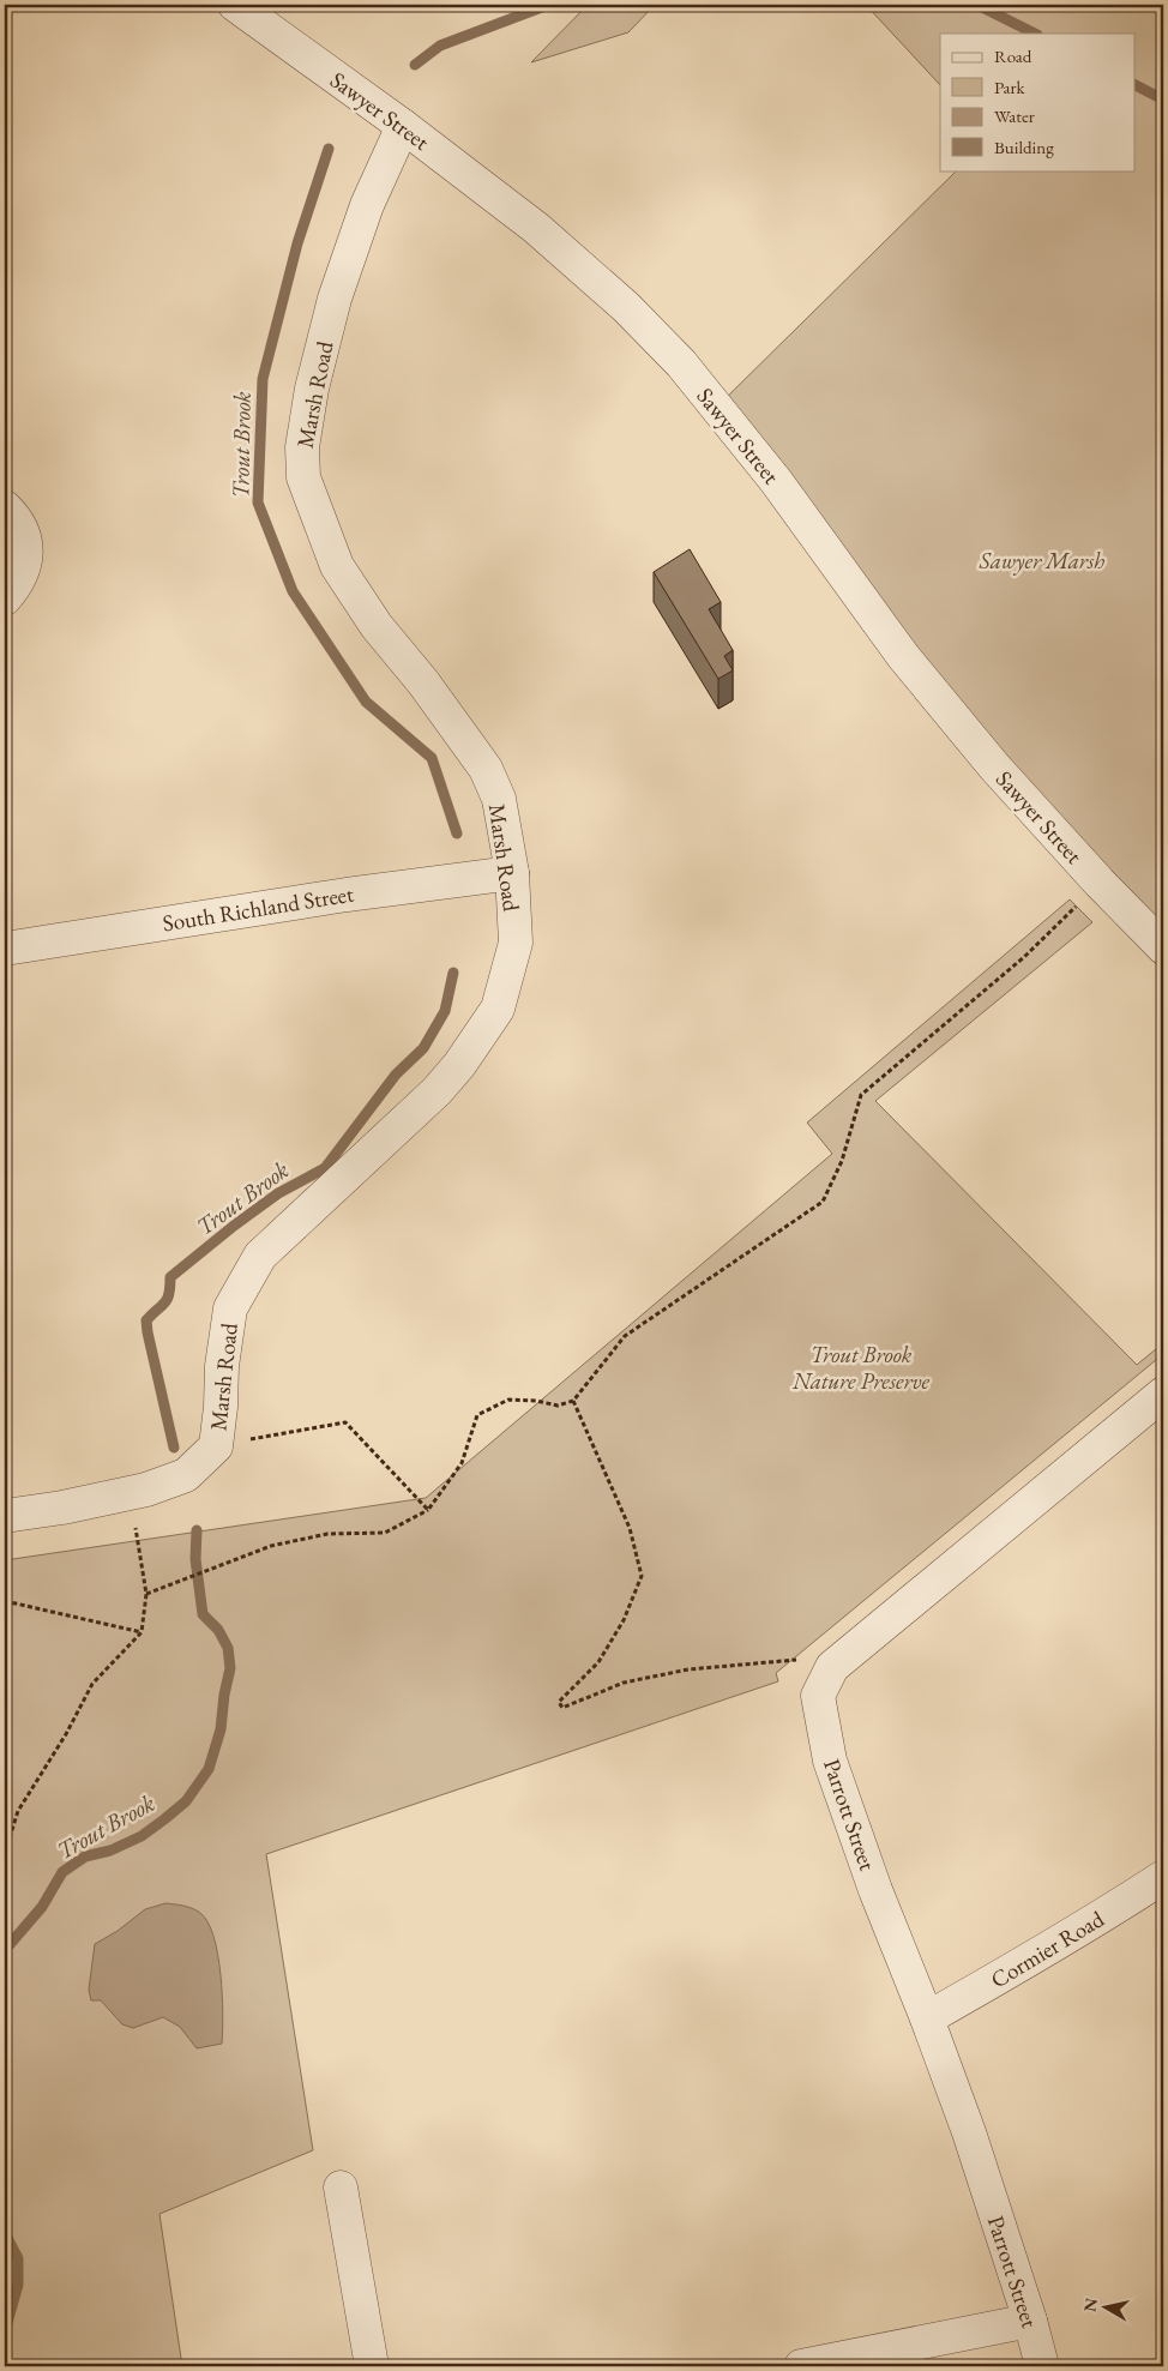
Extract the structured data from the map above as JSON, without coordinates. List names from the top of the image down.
{
  "streets": {
    "street": [
      "Sawyer Street",
      "Marsh Road",
      "South Richland Street",
      "Parrott Street",
      "Cormier Road"
    ]
  },
  "crossings": [
    ["Sawyer Street", "Marsh Road"],
    ["Marsh Road", "South Richland Street"],
    ["Parrott Street", "Cormier Road"]
  ],
  "water": ["Trout Brook"],
  "parks": ["Sawyer Marsh", "Trout Brook Nature Preserve"],
  "legend": [
    "Road",
    "Park",
    "Water",
    "Building"
  ],
  "north": "left"
}
